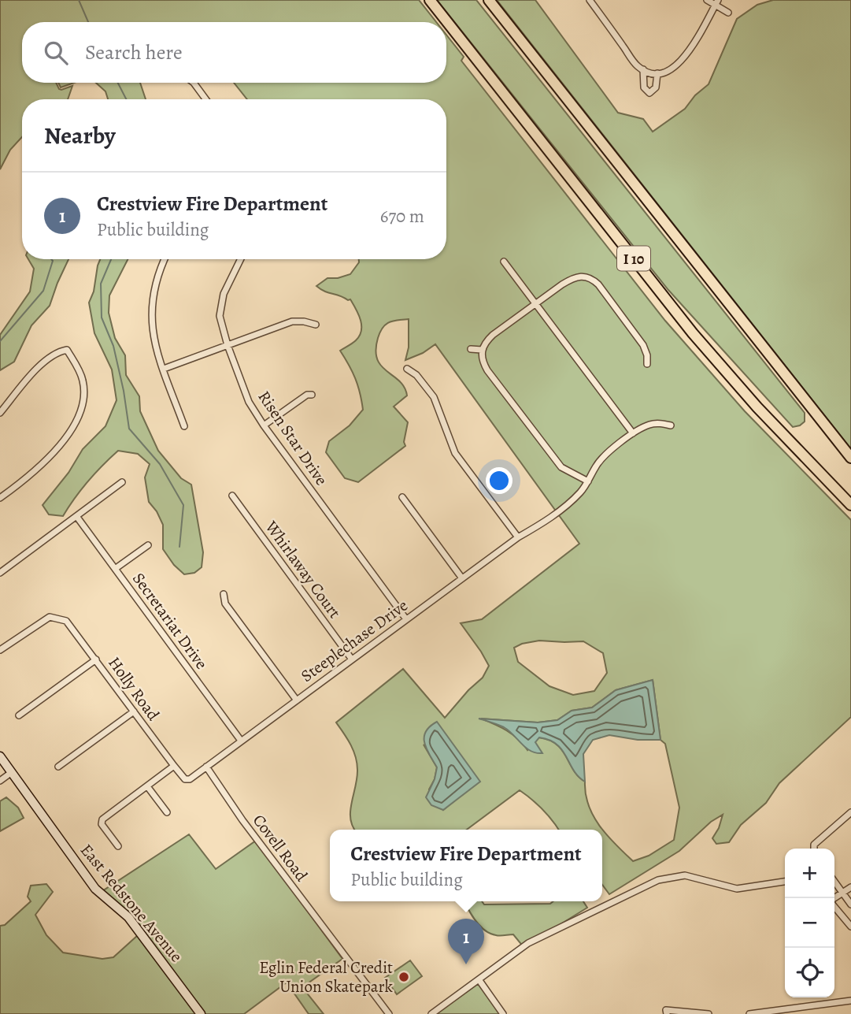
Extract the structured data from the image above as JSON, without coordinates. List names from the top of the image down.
{
  "streets": {
    "highway": ["I 10"],
    "street": [
      "Risen Star Drive",
      "Whirlaway Court",
      "Secretariat Drive",
      "Steeplechase Drive",
      "Holly Road",
      "Covell Road",
      "East Redstone Avenue"
    ]
  },
  "crossings": [
    ["Risen Star Drive", "Steeplechase Drive"],
    ["Whirlaway Court", "Steeplechase Drive"],
    ["Secretariat Drive", "Steeplechase Drive"],
    ["Steeplechase Drive", "Holly Road"],
    ["Steeplechase Drive", "Covell Road"],
    ["Holly Road", "Covell Road"]
  ],
  "places": ["Eglin Federal Credit Union Skatepark"],
  "page": {
    "search": "Search here",
    "heading": "Nearby",
    "list": [
      {
        "mark": "1",
        "name": "Crestview Fire Department",
        "note": "Public building",
        "value": "670 m"
      }
    ],
    "popup": ["Crestview Fire Department", "Public building"],
    "map_buttons": ["+", "−"],
    "pins": "1"
  }
}
